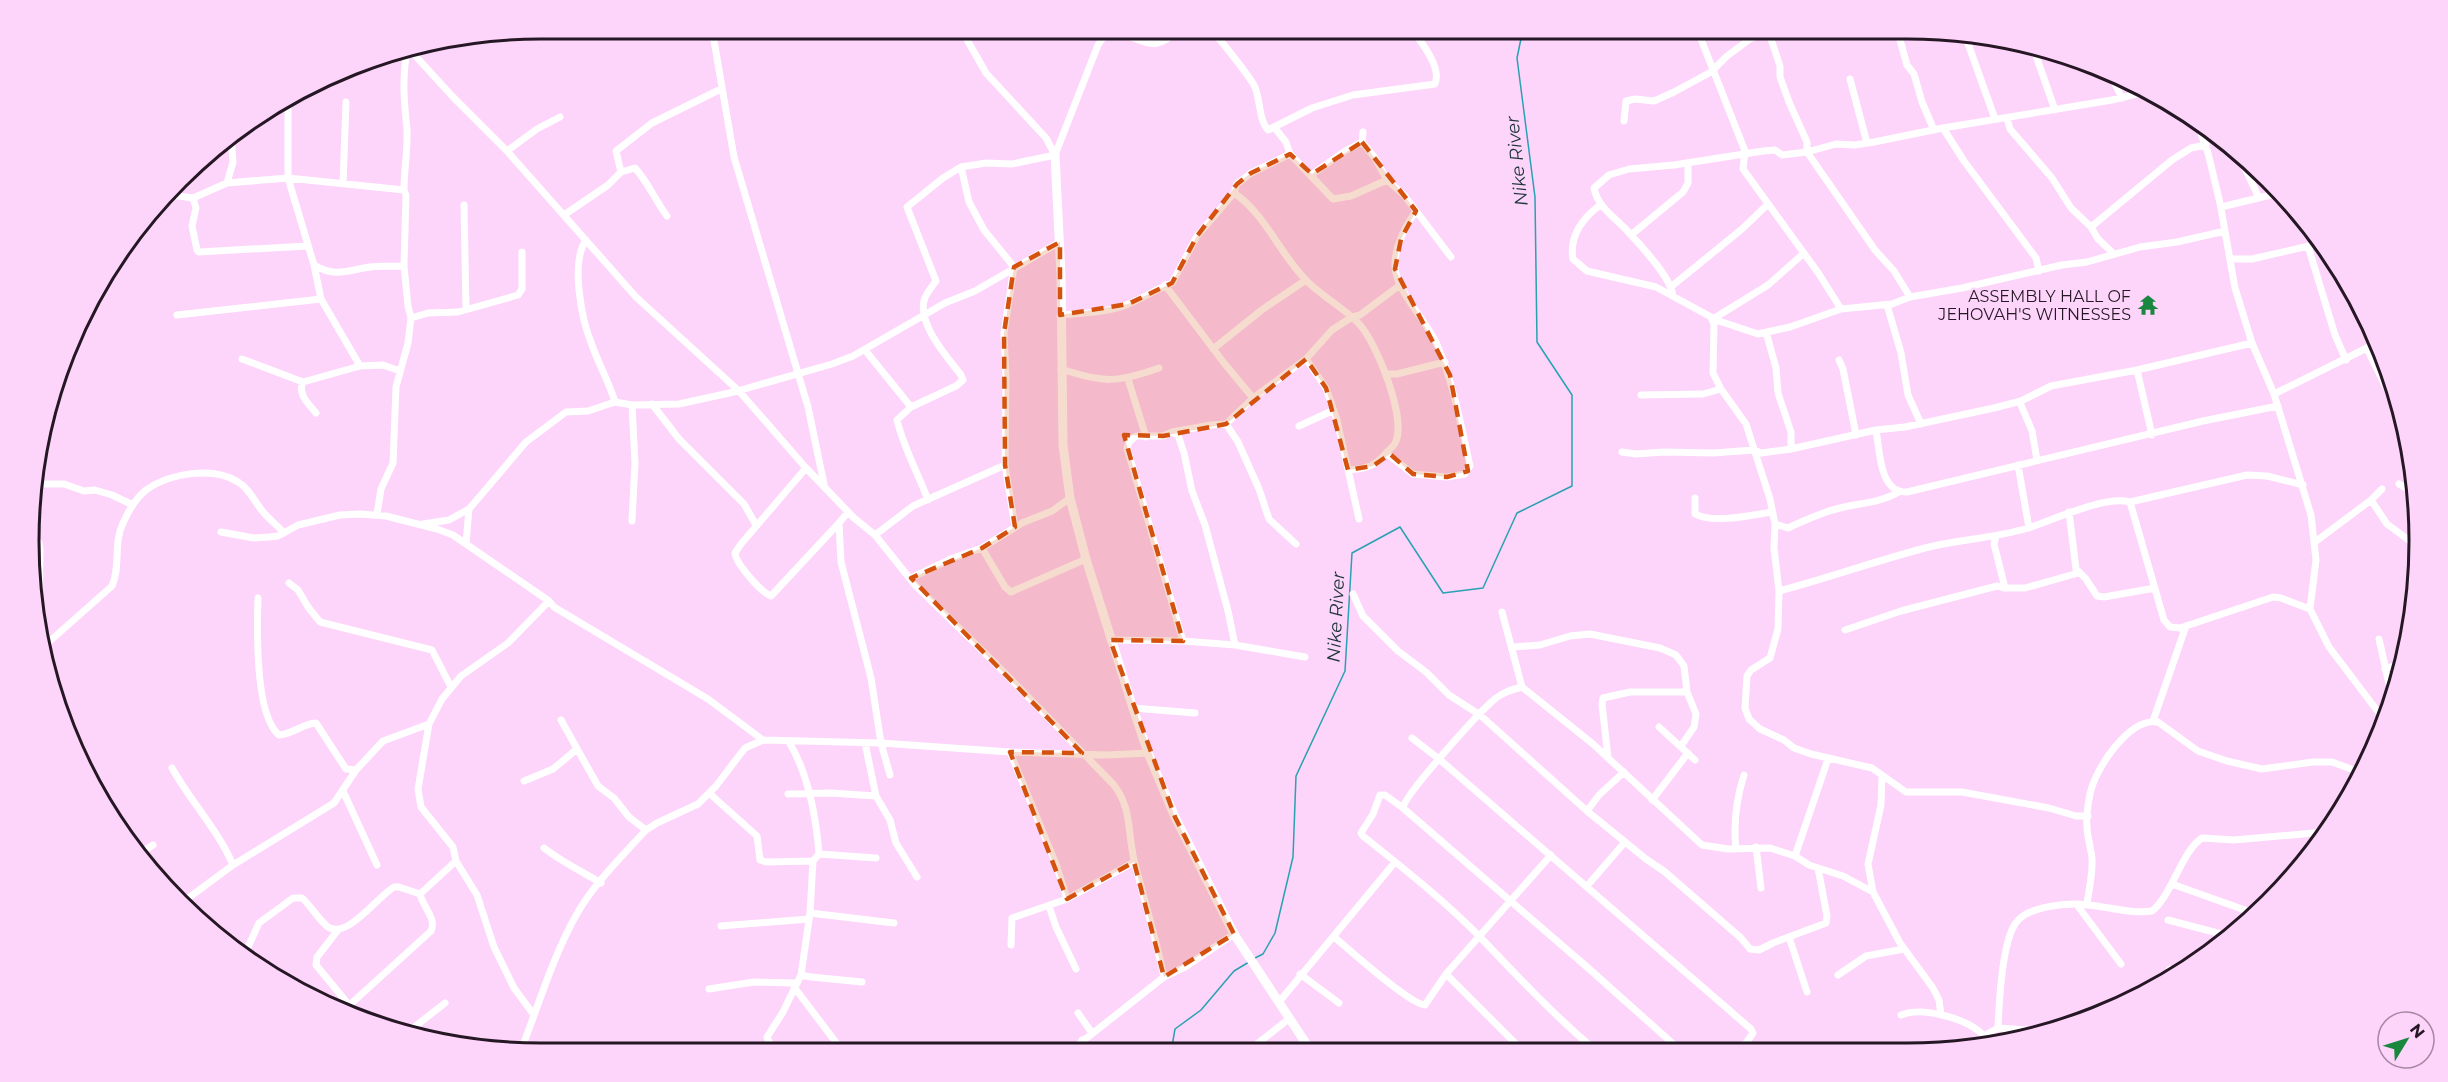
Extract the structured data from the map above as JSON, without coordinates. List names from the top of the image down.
{
  "water": ["Nike River"],
  "places": {
    "temple": ["ASSEMBLY HALL OF JEHOVAH'S WITNESSES"]
  },
  "north": "top right"
}
